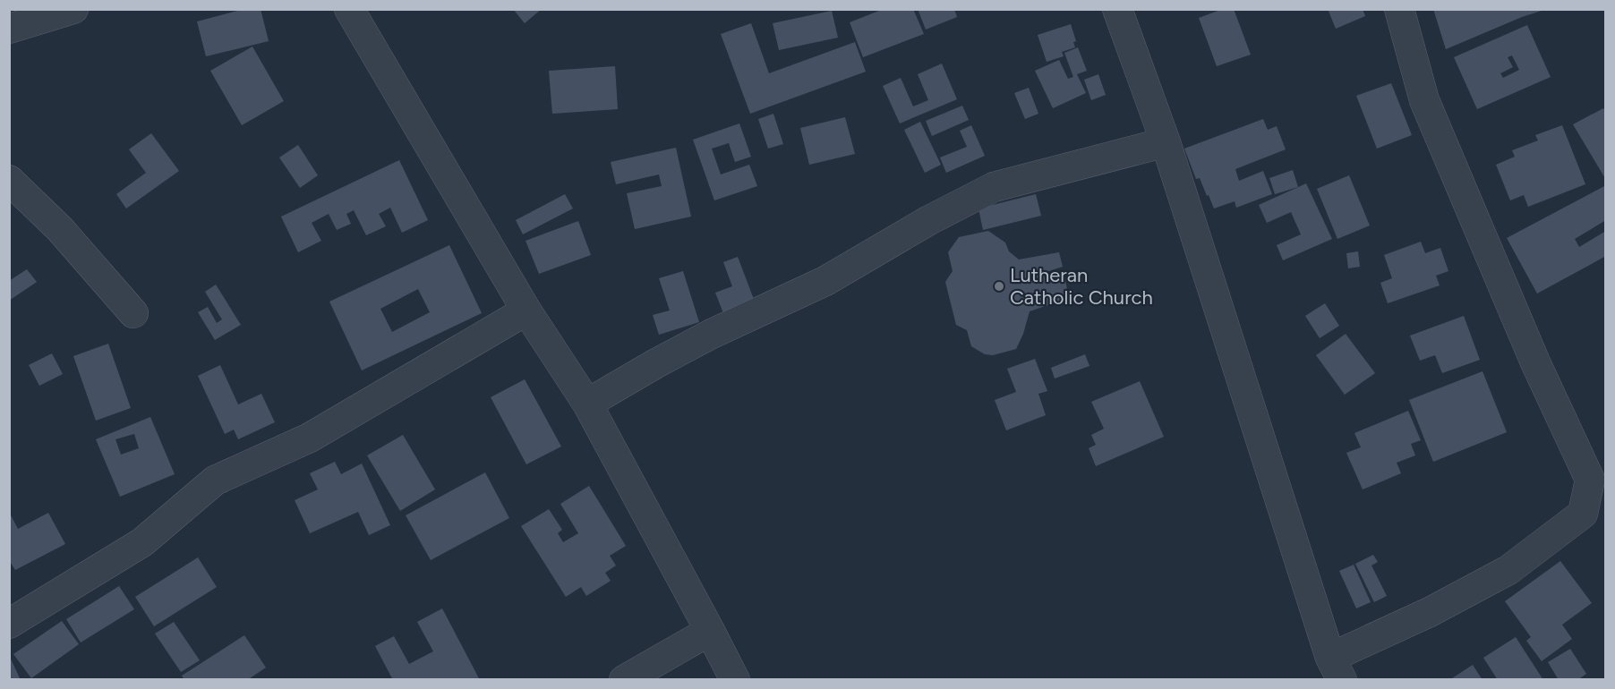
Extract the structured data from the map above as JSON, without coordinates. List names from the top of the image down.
{
  "places": ["Lutheran Catholic Church"]
}
